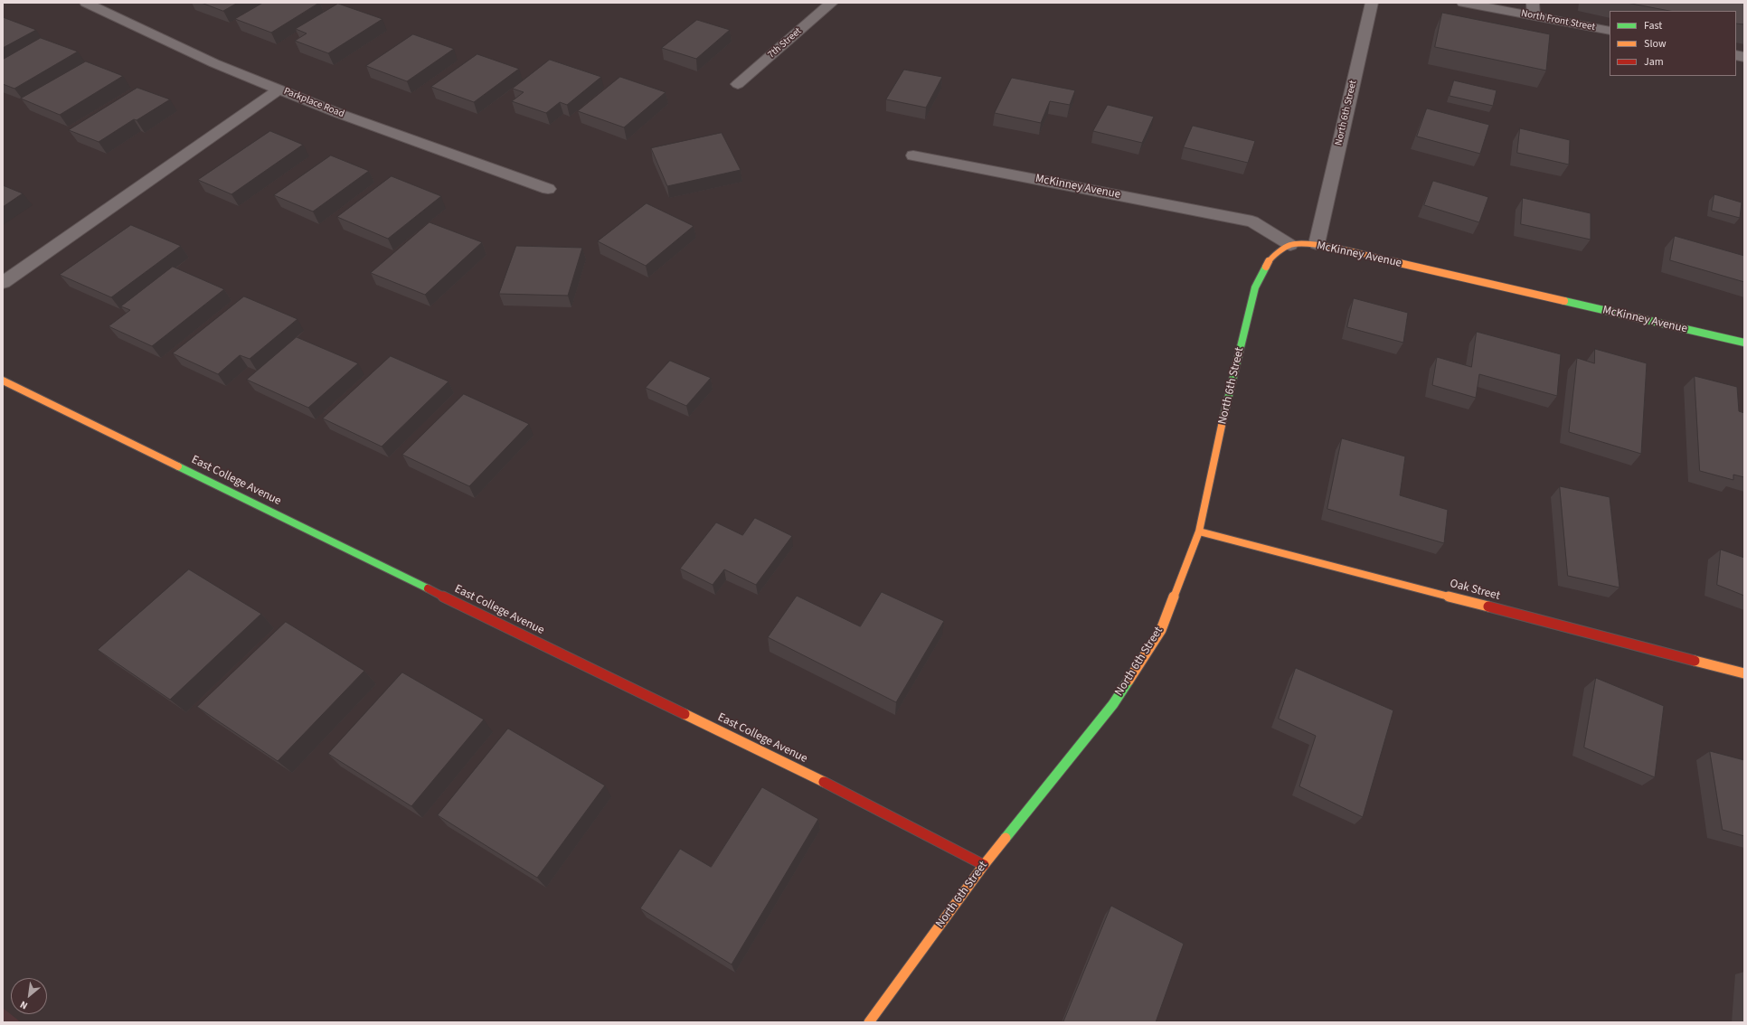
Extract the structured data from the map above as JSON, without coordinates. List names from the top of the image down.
{
  "streets": {
    "street": [
      "North Front Street",
      "7th Street",
      "Parkplace Road",
      "North 6th Street",
      "McKinney Avenue",
      "East College Avenue",
      "Oak Street"
    ]
  },
  "crossings": [
    ["North 6th Street", "McKinney Avenue"],
    ["North 6th Street", "East College Avenue"],
    ["North 6th Street", "Oak Street"]
  ],
  "legend": ["Fast", "Slow", "Jam"],
  "north": "bottom left"
}
